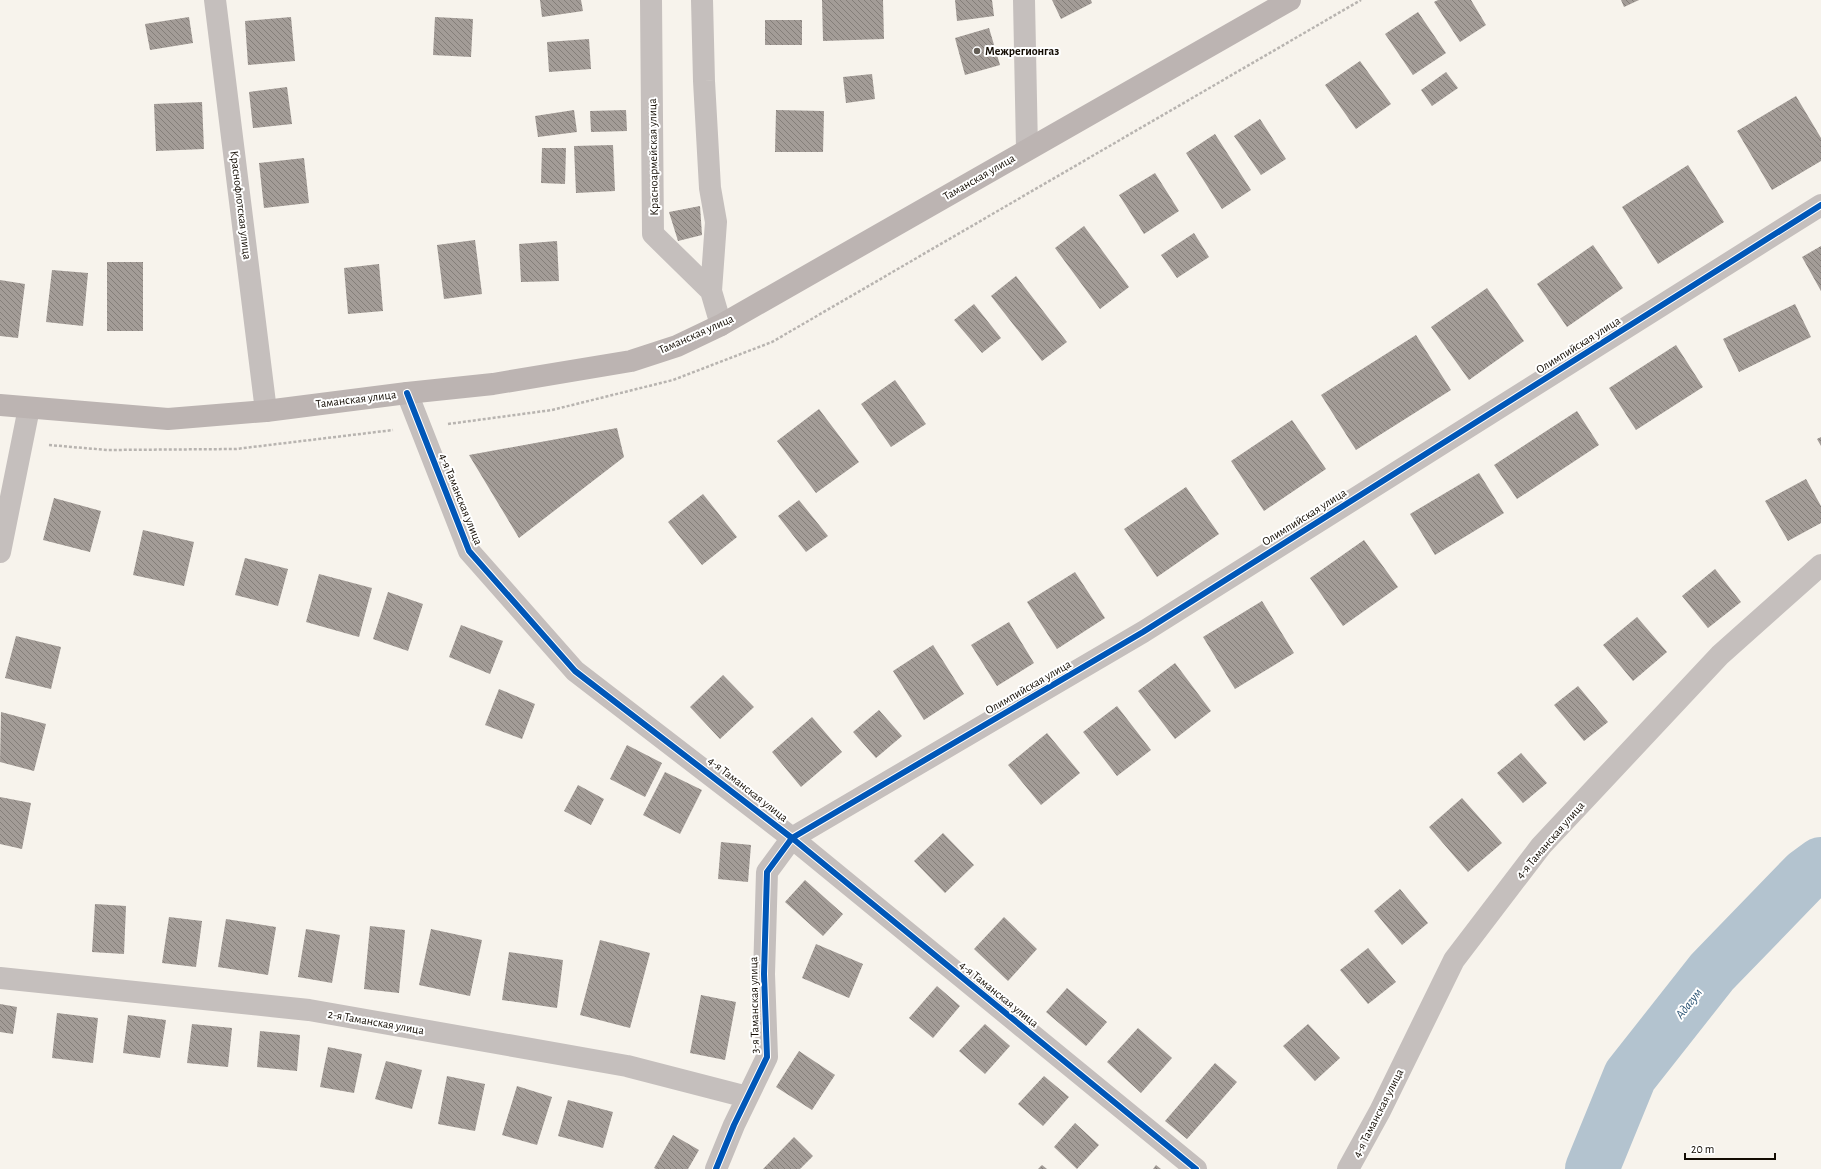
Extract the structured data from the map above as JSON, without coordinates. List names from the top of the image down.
{
  "streets": {
    "main road": ["Таманская улица"],
    "street": [
      "Красноармейская улица",
      "Краснофлотская улица",
      "Олимпийская улица",
      "4-я Таманская улица",
      "3-я Таманская улица",
      "2-я Таманская улица"
    ]
  },
  "crossings": [
    ["Красноармейская улица", "Таманская улица"],
    ["Таманская улица", "Краснофлотская улица"],
    ["Таманская улица", "4-я Таманская улица"],
    ["Олимпийская улица", "4-я Таманская улица"],
    ["Олимпийская улица", "3-я Таманская улица"],
    ["4-я Таманская улица", "3-я Таманская улица"],
    ["3-я Таманская улица", "2-я Таманская улица"]
  ],
  "water": ["Адагум"],
  "places": ["Межрегионгаз"],
  "scale_bar": "20 m"
}
